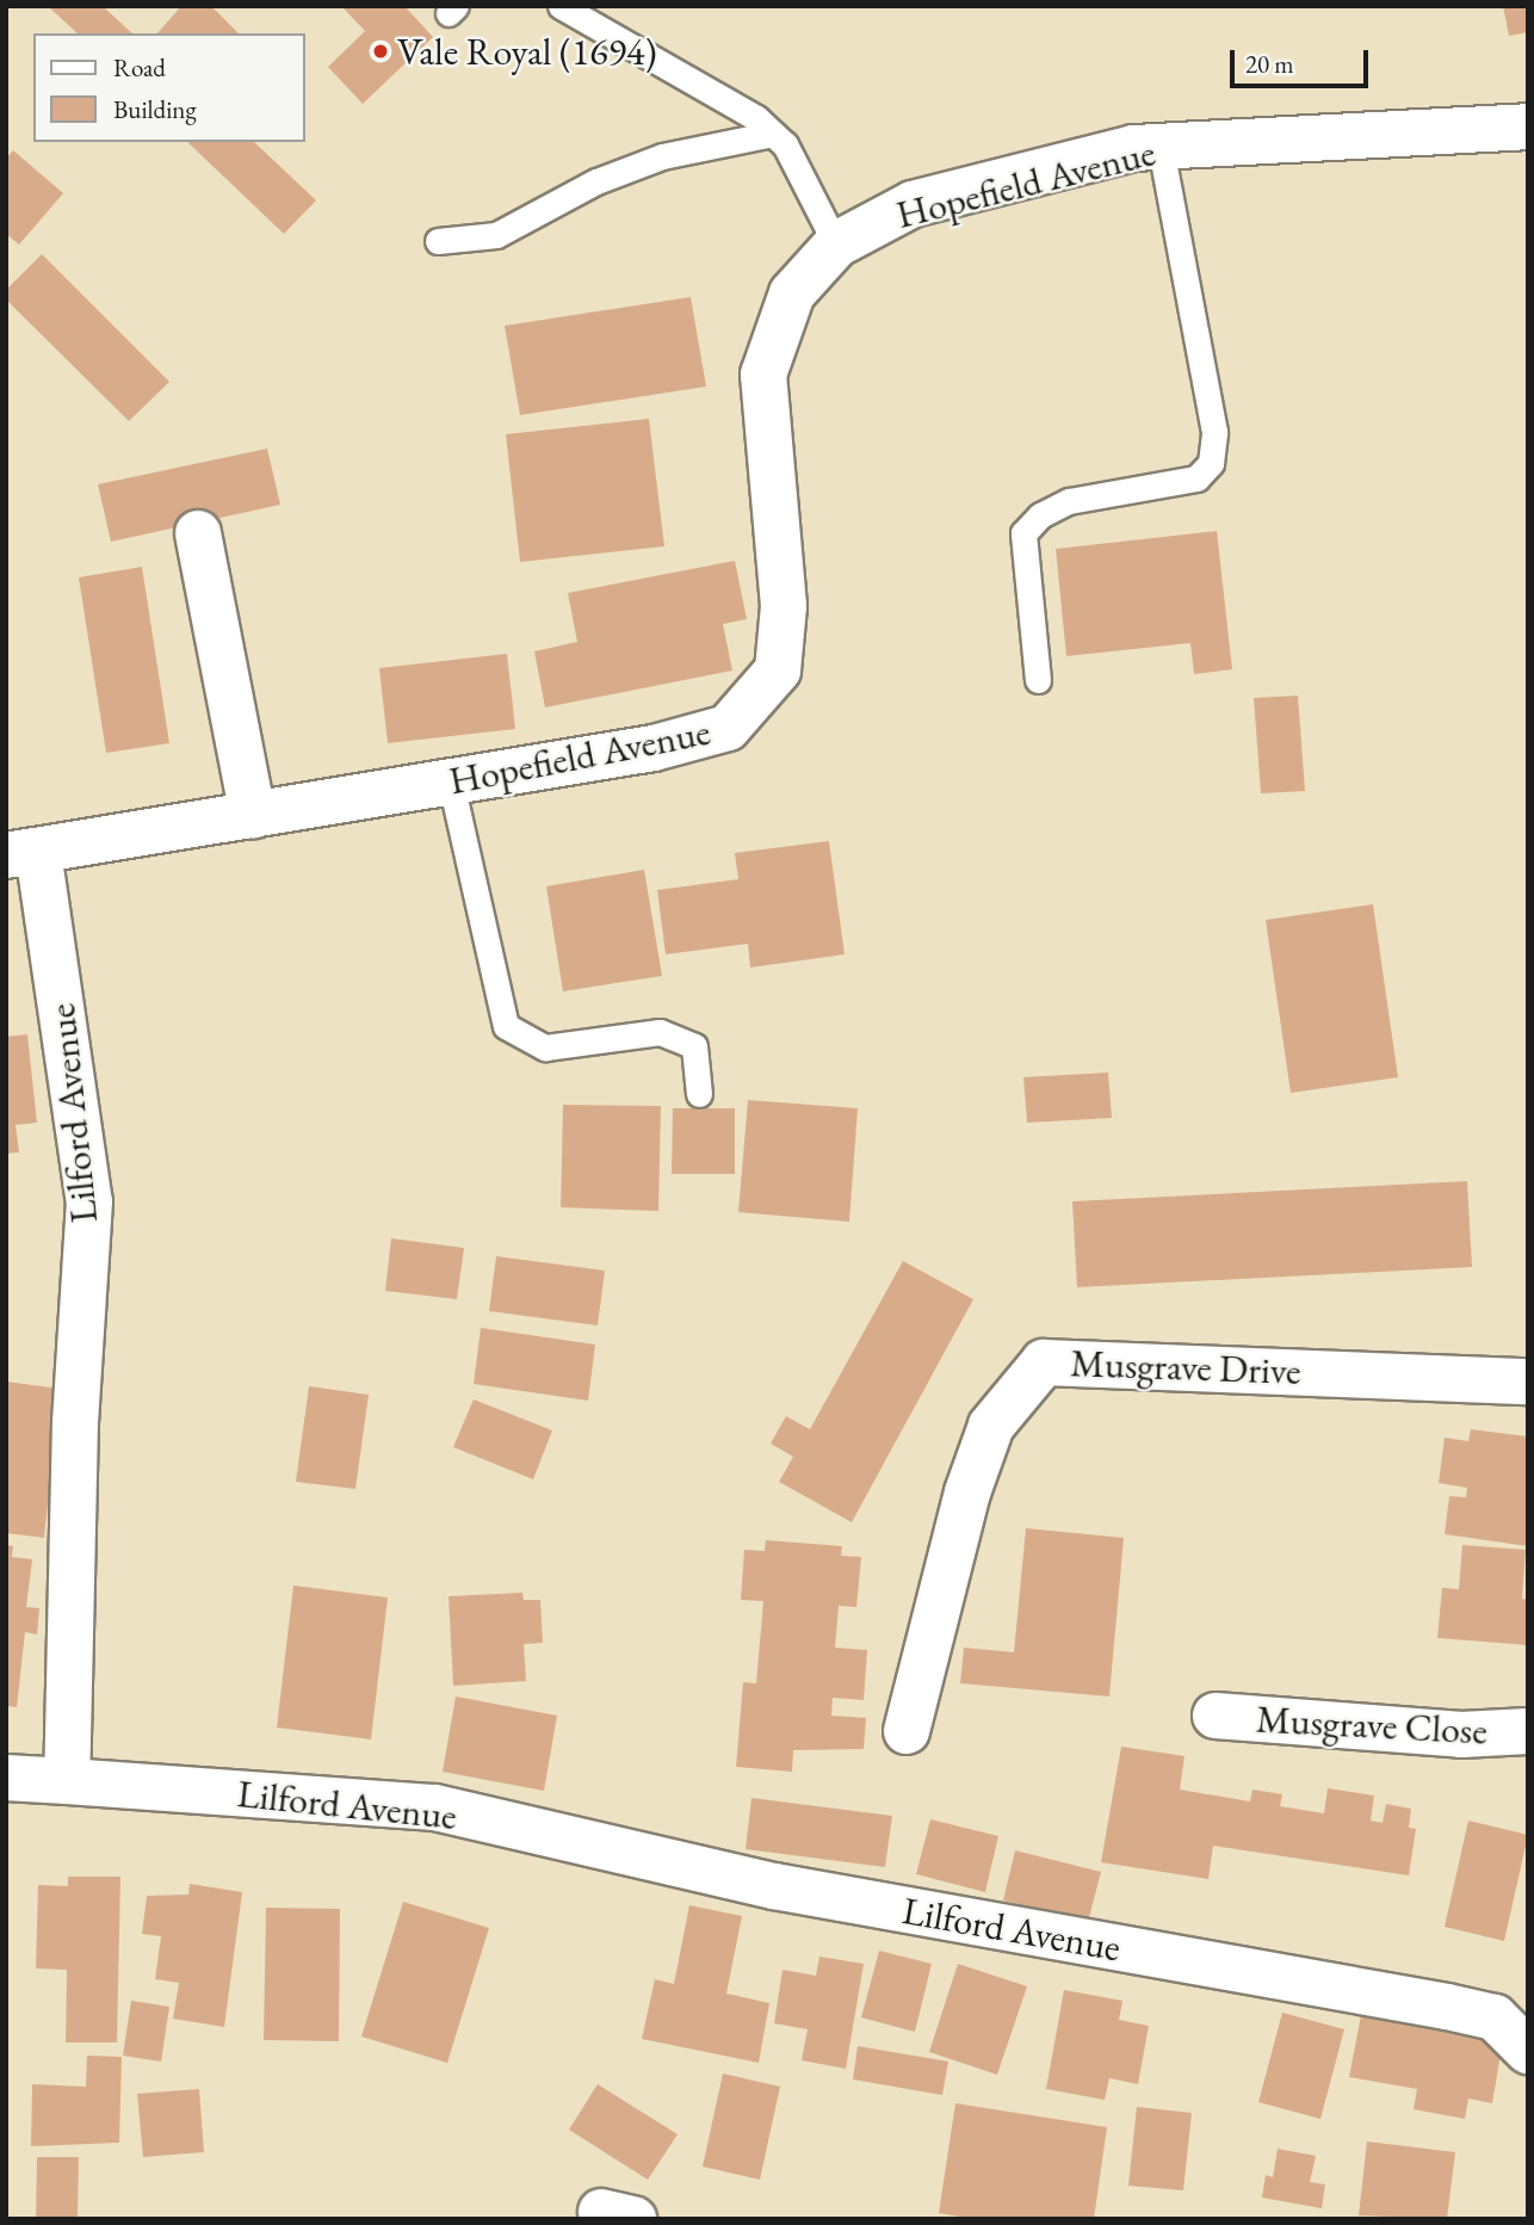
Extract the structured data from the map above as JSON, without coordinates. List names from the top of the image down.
{
  "streets": {
    "street": [
      "Hopefield Avenue",
      "Lilford Avenue",
      "Musgrave Drive",
      "Musgrave Close"
    ]
  },
  "crossings": [
    ["Hopefield Avenue", "Lilford Avenue"]
  ],
  "places": ["Vale Royal (1694)"],
  "legend": ["Road", "Building"],
  "scale_bar": "20 m"
}
